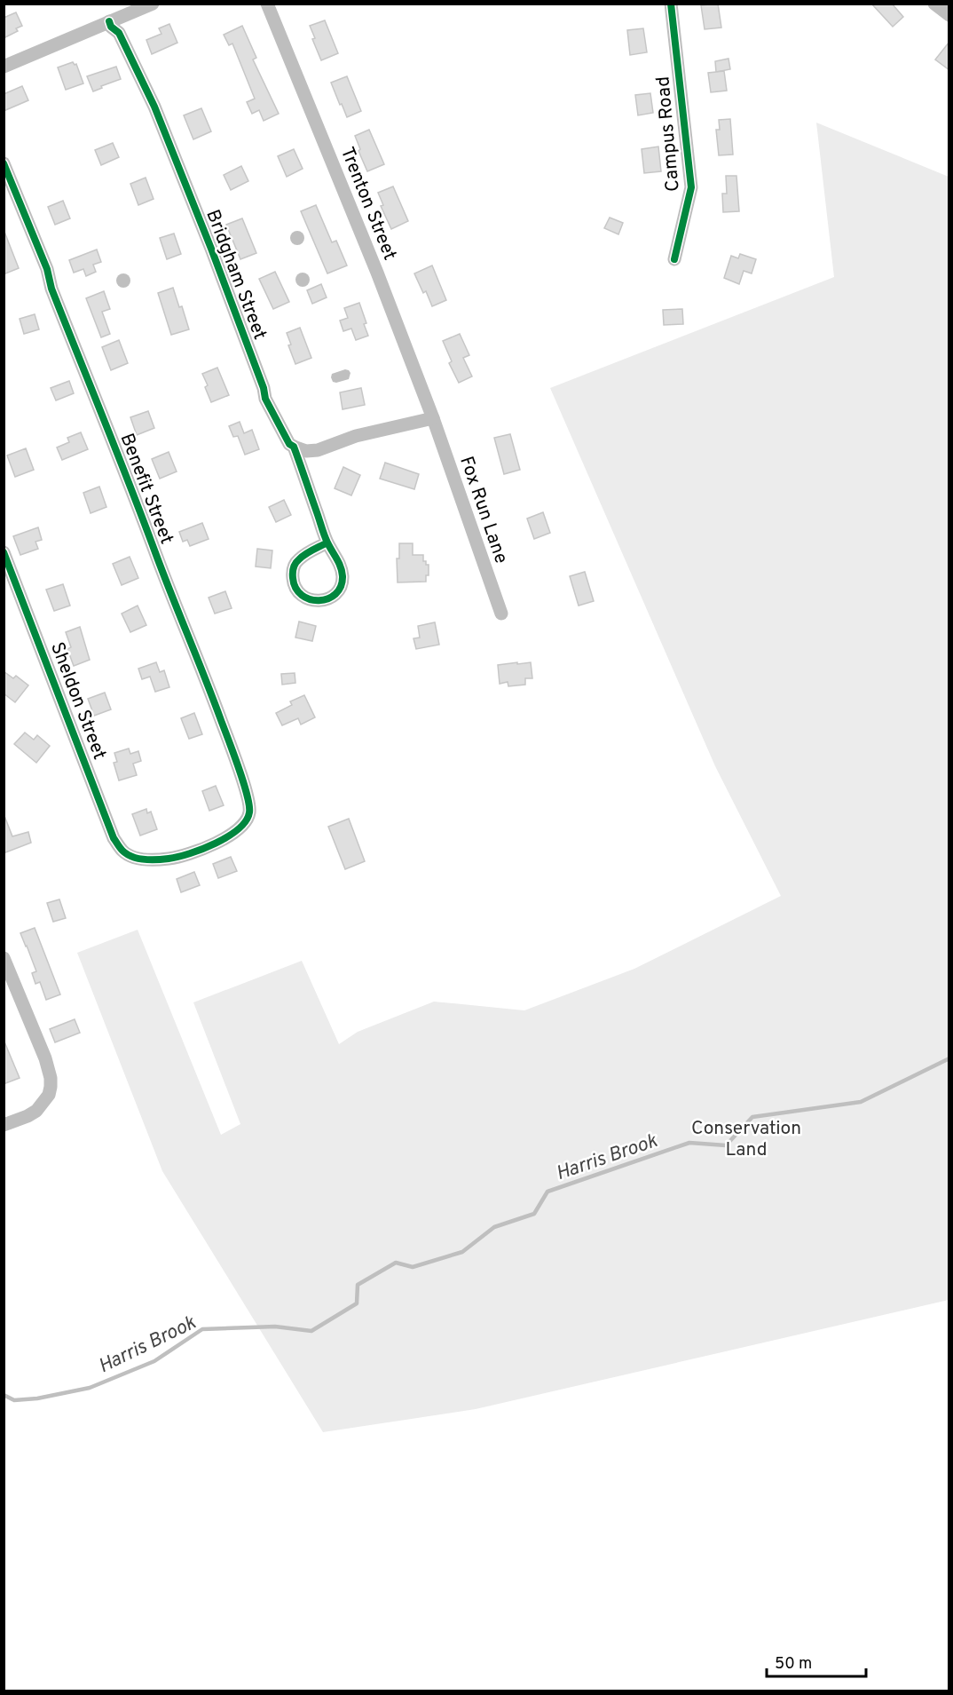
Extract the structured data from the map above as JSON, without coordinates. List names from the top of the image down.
{
  "streets": {
    "street": [
      "Campus Road",
      "Trenton Street",
      "Bridgham Street",
      "Benefit Street",
      "Fox Run Lane",
      "Sheldon Street"
    ]
  },
  "crossings": [
    ["Trenton Street", "Fox Run Lane"],
    ["Benefit Street", "Sheldon Street"]
  ],
  "water": ["Harris Brook"],
  "parks": ["Conservation Land"],
  "scale_bar": "50 m"
}
